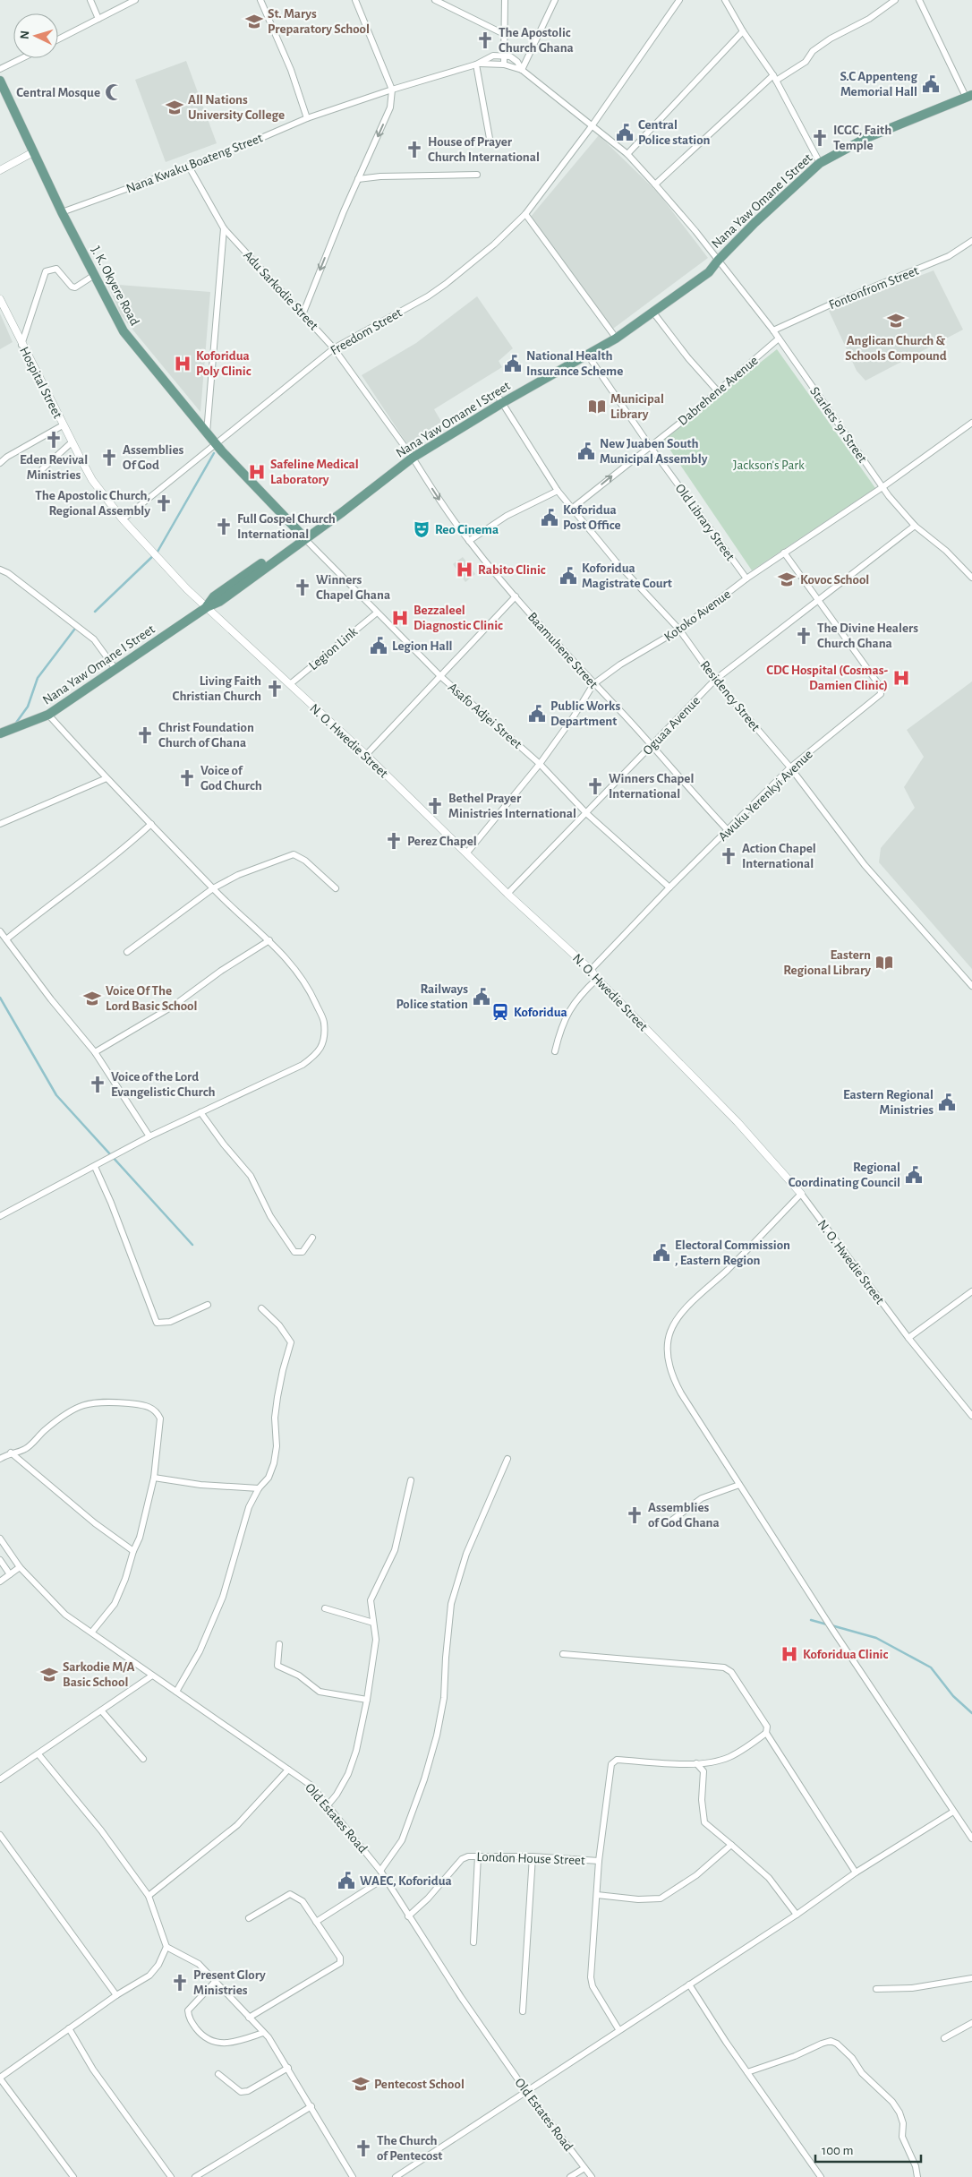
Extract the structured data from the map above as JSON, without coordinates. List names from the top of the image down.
{
  "streets": {
    "main road": ["Nana Yaw Omane I Street", "J. K. Okyere Road"],
    "street": [
      "Nana Kwaku Boateng Street",
      "Fontonfrom Street",
      "Adu Sarkodie Street",
      "Freedom Street",
      "Hospital Street",
      "Dabrehene Avenue",
      "Starlets '91 Street",
      "Old Library Street",
      "Kotoko Avenue",
      "Legion Link",
      "Baamuhene Street",
      "Residency Street",
      "Asafo Adjei Street",
      "Oguaa Avenue",
      "N. O. Hwedie Street",
      "Awuku Yerenkyi Avenue",
      "Old Estates Road",
      "London House Street"
    ]
  },
  "crossings": [
    ["Nana Kwaku Boateng Street", "J. K. Okyere Road"],
    ["Nana Kwaku Boateng Street", "Adu Sarkodie Street"],
    ["Nana Yaw Omane I Street", "J. K. Okyere Road"],
    ["Nana Yaw Omane I Street", "Adu Sarkodie Street"],
    ["Nana Yaw Omane I Street", "Hospital Street"],
    ["Nana Yaw Omane I Street", "Starlets '91 Street"],
    ["Nana Yaw Omane I Street", "Old Library Street"],
    ["Nana Yaw Omane I Street", "Baamuhene Street"],
    ["Nana Yaw Omane I Street", "Residency Street"],
    ["Nana Yaw Omane I Street", "Asafo Adjei Street"],
    ["Nana Yaw Omane I Street", "N. O. Hwedie Street"],
    ["J. K. Okyere Road", "Freedom Street"],
    ["J. K. Okyere Road", "Asafo Adjei Street"],
    ["Fontonfrom Street", "Starlets '91 Street"],
    ["Adu Sarkodie Street", "Freedom Street"],
    ["Adu Sarkodie Street", "Baamuhene Street"],
    ["Freedom Street", "Hospital Street"],
    ["Hospital Street", "N. O. Hwedie Street"],
    ["Dabrehene Avenue", "Starlets '91 Street"],
    ["Dabrehene Avenue", "Old Library Street"],
    ["Dabrehene Avenue", "Residency Street"],
    ["Starlets '91 Street", "Kotoko Avenue"],
    ["Starlets '91 Street", "Oguaa Avenue"],
    ["Old Library Street", "Kotoko Avenue"],
    ["Kotoko Avenue", "Baamuhene Street"],
    ["Kotoko Avenue", "Residency Street"],
    ["Kotoko Avenue", "Asafo Adjei Street"],
    ["Kotoko Avenue", "N. O. Hwedie Street"],
    ["Kotoko Avenue", "Awuku Yerenkyi Avenue"],
    ["Legion Link", "Asafo Adjei Street"],
    ["Legion Link", "N. O. Hwedie Street"],
    ["Baamuhene Street", "Oguaa Avenue"],
    ["Baamuhene Street", "Awuku Yerenkyi Avenue"],
    ["Residency Street", "Oguaa Avenue"],
    ["Residency Street", "Awuku Yerenkyi Avenue"],
    ["Asafo Adjei Street", "Oguaa Avenue"],
    ["Asafo Adjei Street", "Awuku Yerenkyi Avenue"],
    ["Oguaa Avenue", "N. O. Hwedie Street"],
    ["Oguaa Avenue", "Awuku Yerenkyi Avenue"],
    ["N. O. Hwedie Street", "Awuku Yerenkyi Avenue"],
    ["Old Estates Road", "London House Street"]
  ],
  "one_way": ["Dabrehene Avenue"],
  "parks": ["Jackson's Park"],
  "places": {
    "school or university": [
      "St. Marys Preparatory School",
      "All Nations University College",
      "Anglican Church & Schools Compound",
      "Kovoc School",
      "Voice Of The Lord Basic School",
      "Sarkodie M/A Basic School",
      "Pentecost School"
    ],
    "church": [
      "The Apostolic Church Ghana",
      "ICGC, Faith Temple",
      "House of Prayer Church International",
      "Eden Revival Ministries",
      "Assemblies Of God",
      "The Apostolic Church, Regional Assembly",
      "Full Gospel Church International",
      "Winners Chapel Ghana",
      "The Divine Healers Church Ghana",
      "Living Faith Christian Church",
      "Christ Foundation Church of Ghana",
      "Voice of God Church",
      "Winners Chapel International",
      "Bethel Prayer Ministries International",
      "Perez Chapel",
      "Action Chapel International",
      "Voice of the Lord Evangelistic Church",
      "Assemblies of God Ghana",
      "Present Glory Ministries",
      "The Church of Pentecost"
    ],
    "public building": [
      "S.C Appenteng Memorial Hall",
      "Central Police station",
      "National Health Insurance Scheme",
      "New Juaben South Municipal Assembly",
      "Koforidua Post Office",
      "Koforidua Magistrate Court",
      "Legion Hall",
      "Public Works Department",
      "Railways Police station",
      "Eastern Regional Ministries",
      "Regional Coordinating Council",
      "Electoral Commission , Eastern Region",
      "WAEC, Koforidua"
    ],
    "mosque": ["Central Mosque"],
    "hospital": [
      "Koforidua Poly Clinic",
      "Safeline Medical Laboratory",
      "Rabito Clinic",
      "Bezzaleel Diagnostic Clinic",
      "CDC Hospital (Cosmas- Damien Clinic)",
      "Koforidua Clinic"
    ],
    "library": ["Municipal Library", "Eastern Regional Library"],
    "theatre": ["Reo Cinema"],
    "station": ["Koforidua"]
  },
  "scale_bar": "100 m",
  "north": "left"
}
